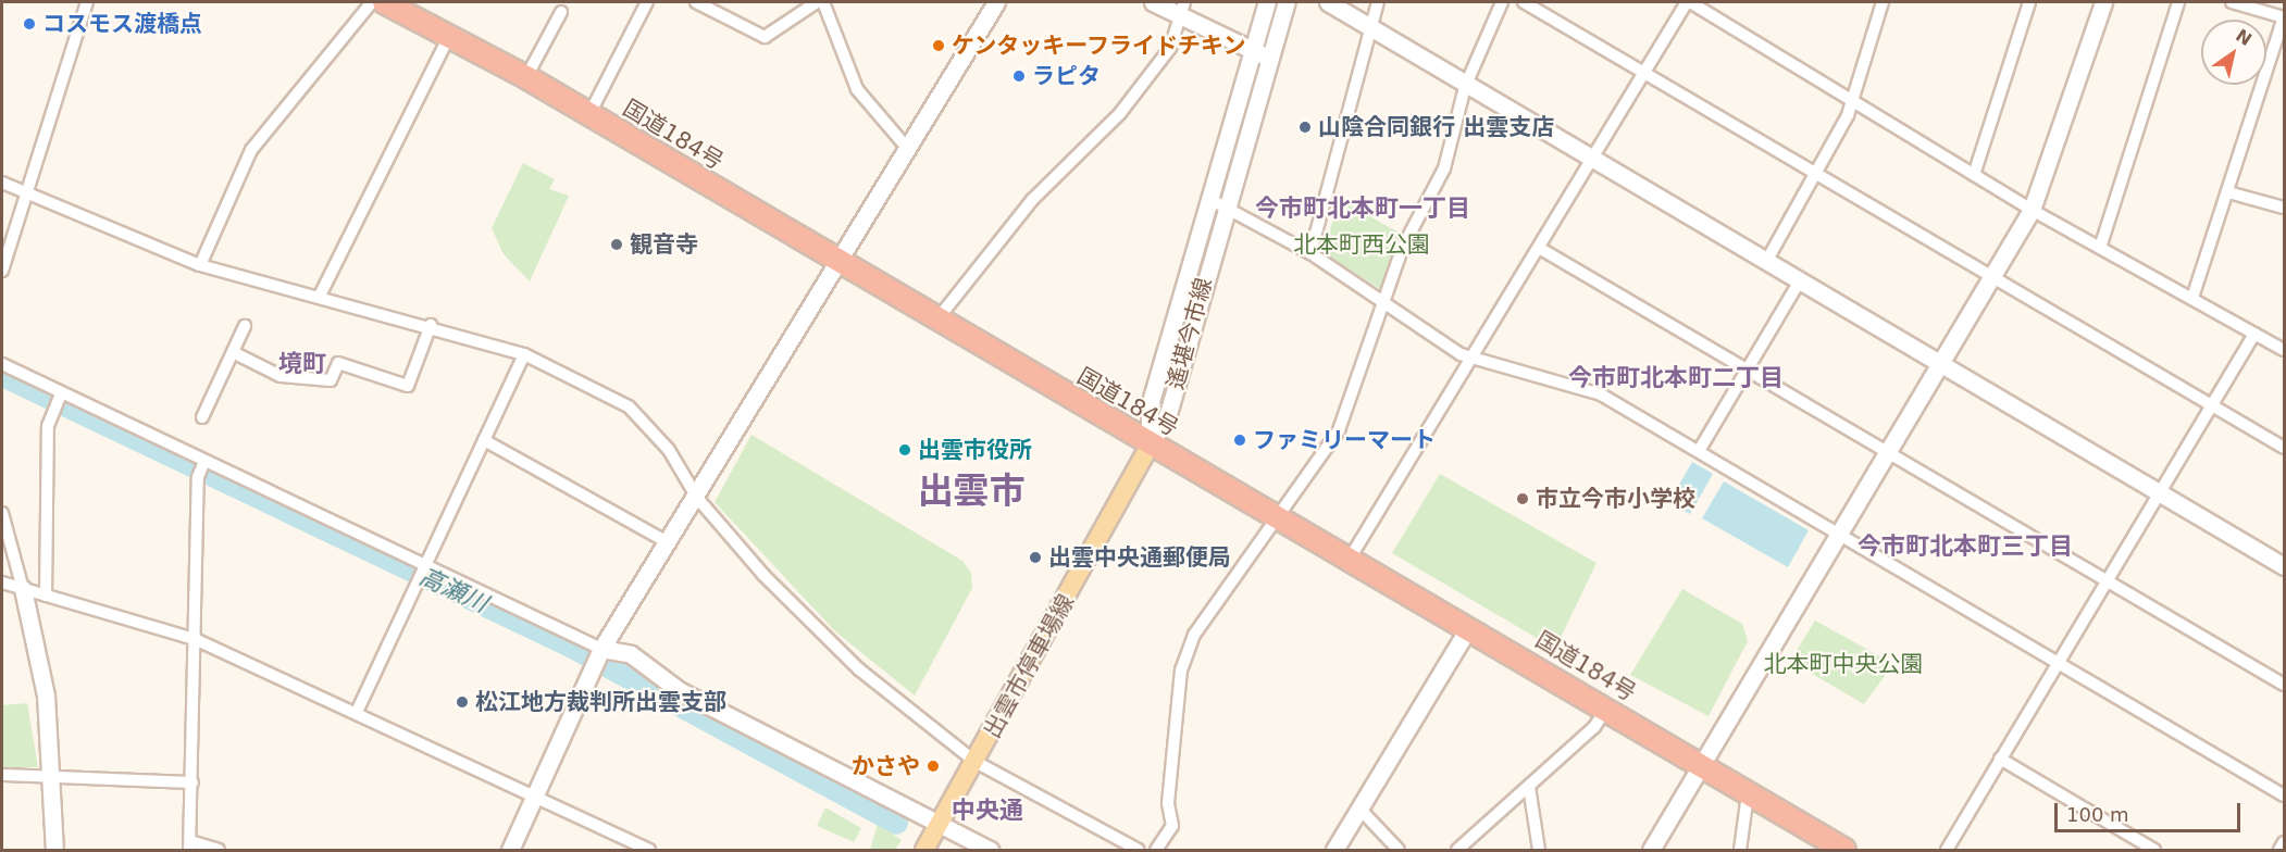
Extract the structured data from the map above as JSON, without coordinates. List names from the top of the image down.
{
  "streets": {
    "highway": ["国道184号"],
    "main road": ["出雲市停車場線"],
    "street": ["遙堪今市線"]
  },
  "crossings": [
    ["国道184号", "遙堪今市線"],
    ["国道184号", "出雲市停車場線"],
    ["遙堪今市線", "出雲市停車場線"]
  ],
  "districts": [
    "今市町北本町一丁目",
    "境町",
    "今市町北本町二丁目",
    "出雲市",
    "今市町北本町三丁目",
    "中央通"
  ],
  "water": ["高瀬川"],
  "parks": ["北本町西公園", "北本町中央公園"],
  "places": [
    "コスモス渡橋点",
    "ケンタッキーフライドチキン",
    "ラピタ",
    "山陰合同銀行 出雲支店",
    "観音寺",
    "ファミリーマート",
    "出雲市役所",
    "市立今市小学校",
    "出雲中央通郵便局",
    "松江地方裁判所出雲支部",
    "かさや"
  ],
  "scale_bar": "100 m",
  "north": "top right"
}
